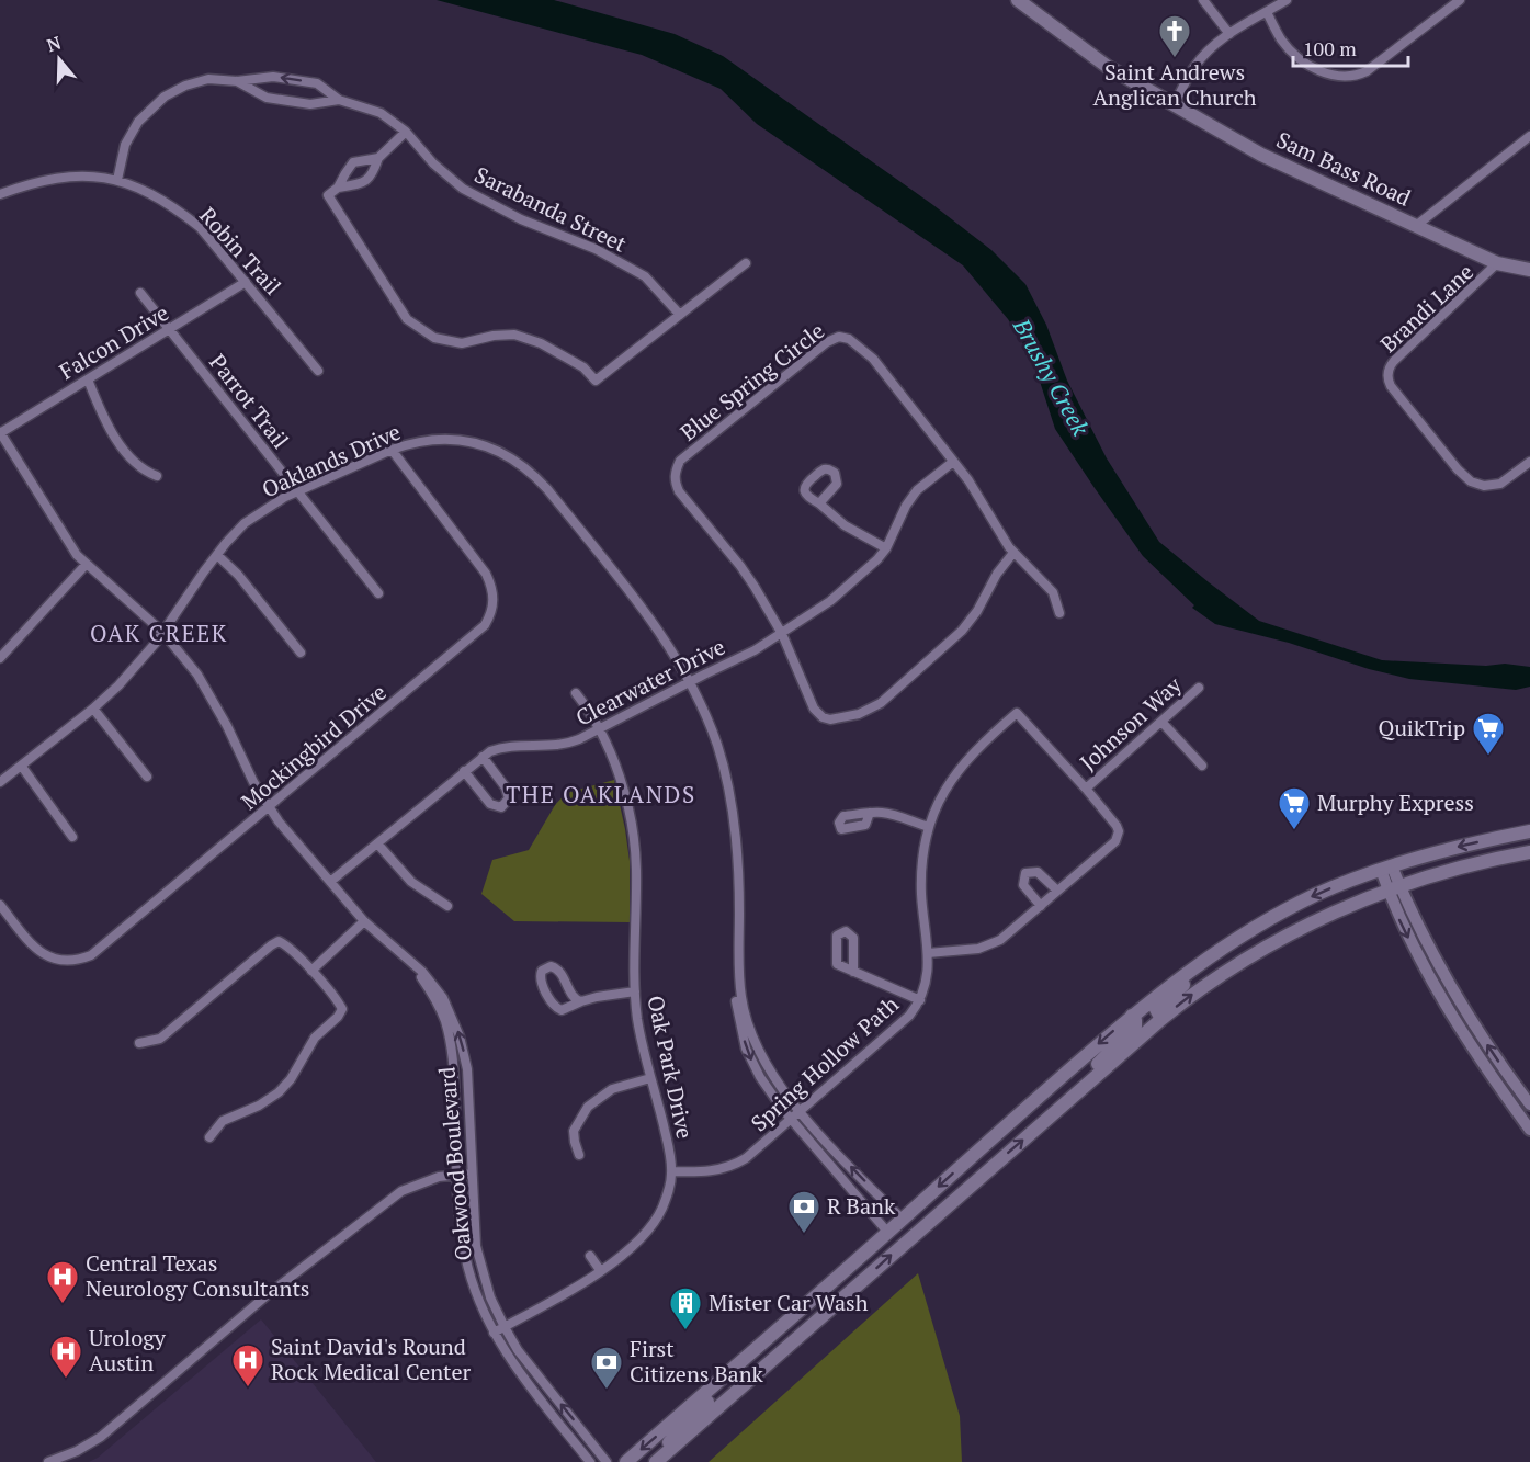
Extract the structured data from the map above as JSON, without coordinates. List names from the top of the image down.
{
  "streets": {
    "main road": ["Sam Bass Road"],
    "street": [
      "Sarabanda Street",
      "Robin Trail",
      "Brandi Lane",
      "Falcon Drive",
      "Blue Spring Circle",
      "Parrot Trail",
      "Oaklands Drive",
      "Clearwater Drive",
      "Johnson Way",
      "Mockingbird Drive",
      "Spring Hollow Path",
      "Oak Park Drive",
      "Oakwood Boulevard"
    ]
  },
  "crossings": [
    ["Sam Bass Road", "Brandi Lane"],
    ["Sarabanda Street", "Robin Trail"],
    ["Robin Trail", "Falcon Drive"],
    ["Falcon Drive", "Parrot Trail"],
    ["Falcon Drive", "Oakwood Boulevard"],
    ["Blue Spring Circle", "Clearwater Drive"],
    ["Parrot Trail", "Oaklands Drive"],
    ["Oaklands Drive", "Clearwater Drive"],
    ["Oaklands Drive", "Mockingbird Drive"],
    ["Oaklands Drive", "Spring Hollow Path"],
    ["Oaklands Drive", "Oakwood Boulevard"],
    ["Clearwater Drive", "Oak Park Drive"],
    ["Clearwater Drive", "Oakwood Boulevard"],
    ["Johnson Way", "Spring Hollow Path"],
    ["Mockingbird Drive", "Oakwood Boulevard"],
    ["Spring Hollow Path", "Oak Park Drive"],
    ["Oak Park Drive", "Oakwood Boulevard"]
  ],
  "districts": ["OAK CREEK", "THE OAKLANDS"],
  "water": ["Brushy Creek"],
  "places": {
    "church": ["Saint Andrews Anglican Church"],
    "supermarket": ["QuikTrip", "Murphy Express"],
    "bank": ["R Bank", "First Citizens Bank"],
    "hospital": ["Central Texas Neurology Consultants", "Urology Austin", "Saint David's Round Rock Medical Center"],
    "building": ["Mister Car Wash"]
  },
  "scale_bar": "100 m",
  "north": "top"
}
